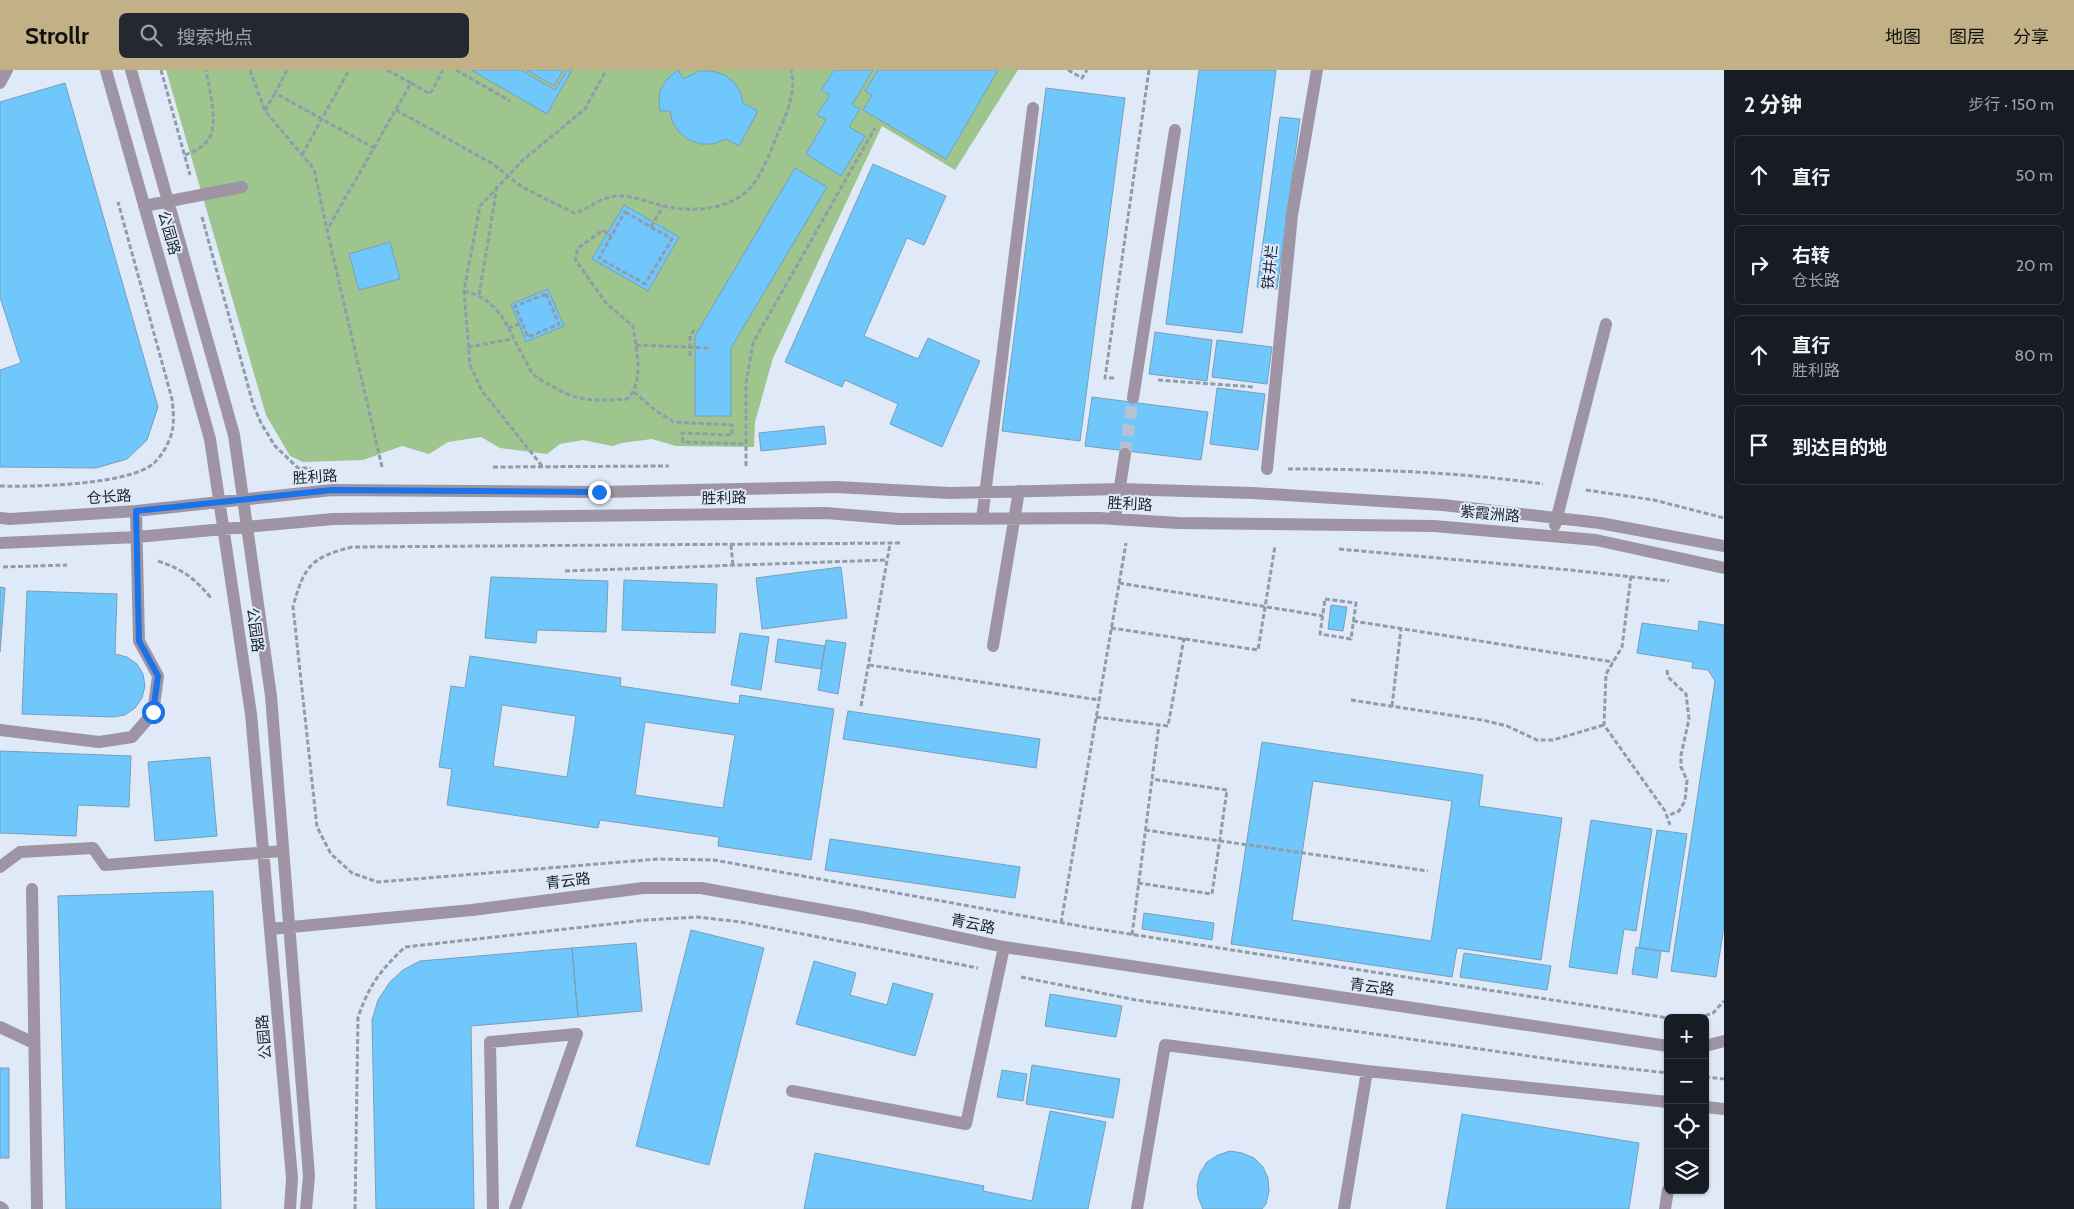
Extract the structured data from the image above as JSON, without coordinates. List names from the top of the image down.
{
  "streets": {
    "street": [
      "公园路",
      "铁井栏",
      "胜利路",
      "仓长路",
      "紫霞洲路",
      "青云路"
    ]
  },
  "crossings": [
    ["公园路", "胜利路"],
    ["公园路", "仓长路"],
    ["公园路", "青云路"],
    ["胜利路", "仓长路"],
    ["胜利路", "紫霞洲路"]
  ],
  "page": {
    "header": "Strollr",
    "search": "搜索地点",
    "nav": ["地图", "图层", "分享"],
    "heading": ["2 分钟", "步行 · 150 m"],
    "list": [
      ["直行", "50 m"],
      ["右转", "仓长路", "20 m"],
      ["直行", "胜利路", "80 m"],
      "到达目的地"
    ],
    "map_buttons": ["+", "−"]
  }
}
